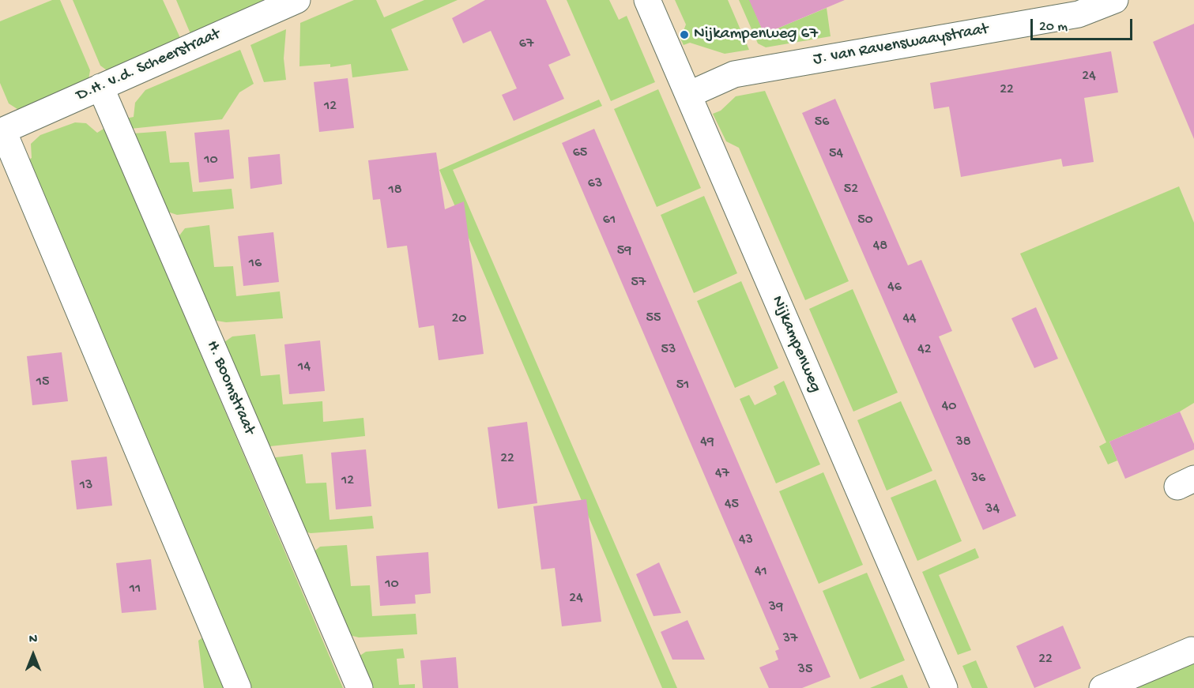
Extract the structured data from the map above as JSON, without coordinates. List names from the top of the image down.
{
  "streets": {
    "street": [
      "J. van Ravenswaaystraat",
      "D.H. v.d. Scheerstraat",
      "Nijkampenweg",
      "H. Boomstraat"
    ]
  },
  "crossings": [
    ["J. van Ravenswaaystraat", "Nijkampenweg"],
    ["D.H. v.d. Scheerstraat", "H. Boomstraat"]
  ],
  "places": ["Nijkampenweg 67"],
  "house_numbers": [
    "67",
    "24",
    "22",
    "12",
    "56",
    "65",
    "54",
    "10",
    "63",
    "52",
    "18",
    "61",
    "50",
    "48",
    "59",
    "16",
    "57",
    "46",
    "55",
    "20",
    "44",
    "53",
    "42",
    "14",
    "15",
    "51",
    "40",
    "49",
    "38",
    "22",
    "47",
    "36",
    "12",
    "13",
    "45",
    "34",
    "43",
    "41",
    "10",
    "11",
    "24",
    "39",
    "37",
    "22",
    "35"
  ],
  "scale_bar": "20 m",
  "north": "top"
}
